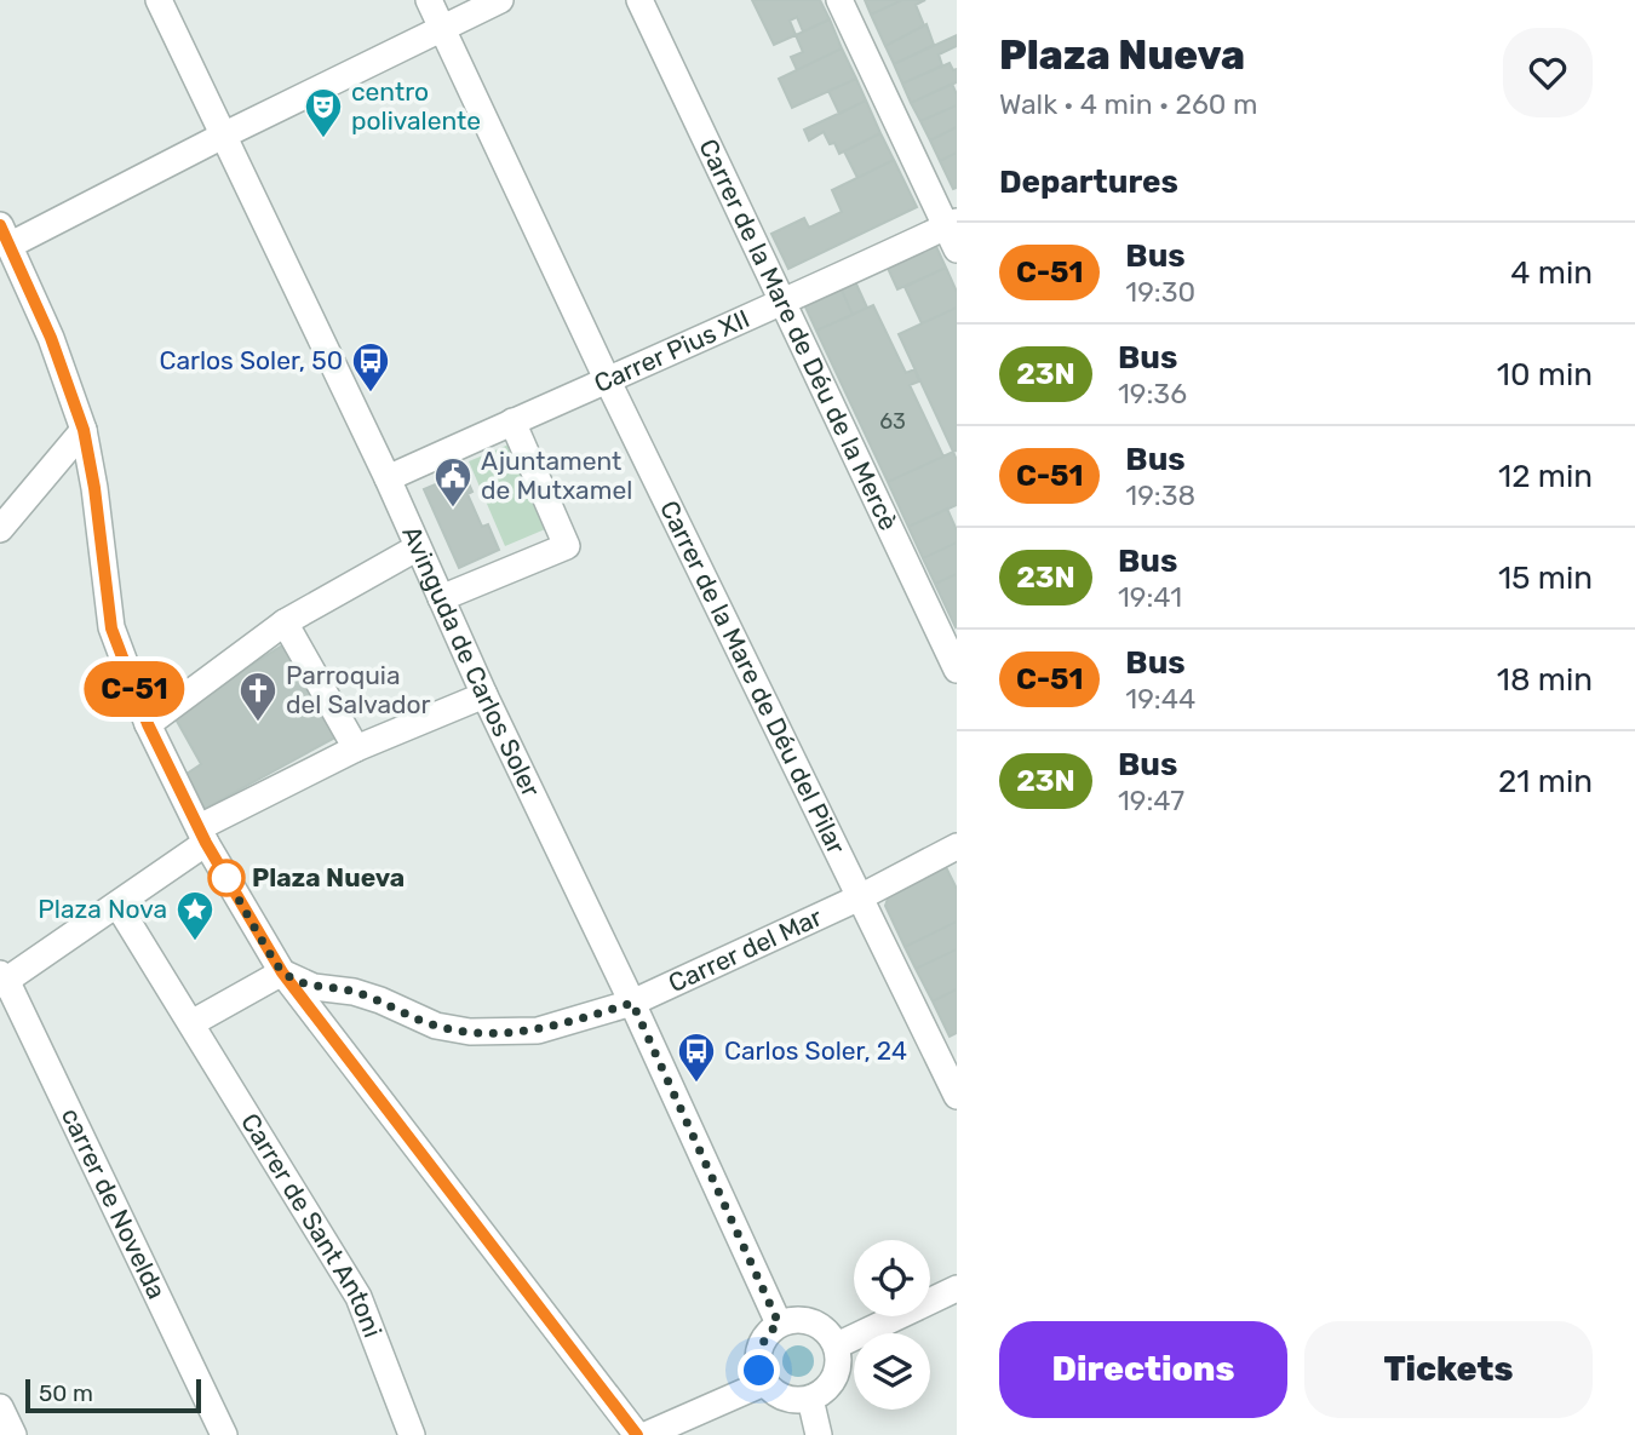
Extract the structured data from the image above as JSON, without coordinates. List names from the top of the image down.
{
  "streets": {
    "street": [
      "Carrer de la Mare de Déu de la Mercè",
      "Carrer Pius XII",
      "Avinguda de Carlos Soler",
      "Carrer de la Mare de Déu del Pilar",
      "Carrer del Mar",
      "carrer de Novelda",
      "Carrer de Sant Antoni"
    ]
  },
  "crossings": [
    ["Carrer de la Mare de Déu de la Mercè", "Carrer Pius XII"],
    ["Carrer Pius XII", "Avinguda de Carlos Soler"],
    ["Carrer Pius XII", "Carrer de la Mare de Déu del Pilar"],
    ["Avinguda de Carlos Soler", "Carrer del Mar"],
    ["Carrer de la Mare de Déu del Pilar", "Carrer del Mar"]
  ],
  "places": {
    "theatre": ["centro polivalente"],
    "bus stop": ["Carlos Soler, 50", "Carlos Soler, 24"],
    "public building": ["Ajuntament de Mutxamel"],
    "church": ["Parroquia del Salvador"],
    "other": ["Plaza Nueva"],
    "place": ["Plaza Nova"]
  },
  "lines": ["bus line C-51"],
  "house_numbers": ["63"],
  "scale_bar": "50 m",
  "page": {
    "on_map": "C-51",
    "heading": [
      ["Plaza Nueva", "Walk · 4 min · 260 m"],
      "Departures"
    ],
    "list": [
      {
        "mark": "C-51",
        "name": "Bus",
        "note": "19:30",
        "value": "4 min"
      },
      {
        "mark": "23N",
        "name": "Bus",
        "note": "19:36",
        "value": "10 min"
      },
      {
        "mark": "C-51",
        "name": "Bus",
        "note": "19:38",
        "value": "12 min"
      },
      {
        "mark": "23N",
        "name": "Bus",
        "note": "19:41",
        "value": "15 min"
      },
      {
        "mark": "C-51",
        "name": "Bus",
        "note": "19:44",
        "value": "18 min"
      },
      {
        "mark": "23N",
        "name": "Bus",
        "note": "19:47",
        "value": "21 min"
      }
    ],
    "buttons": ["Directions", "Tickets"],
    "scale": "50 m"
  }
}
